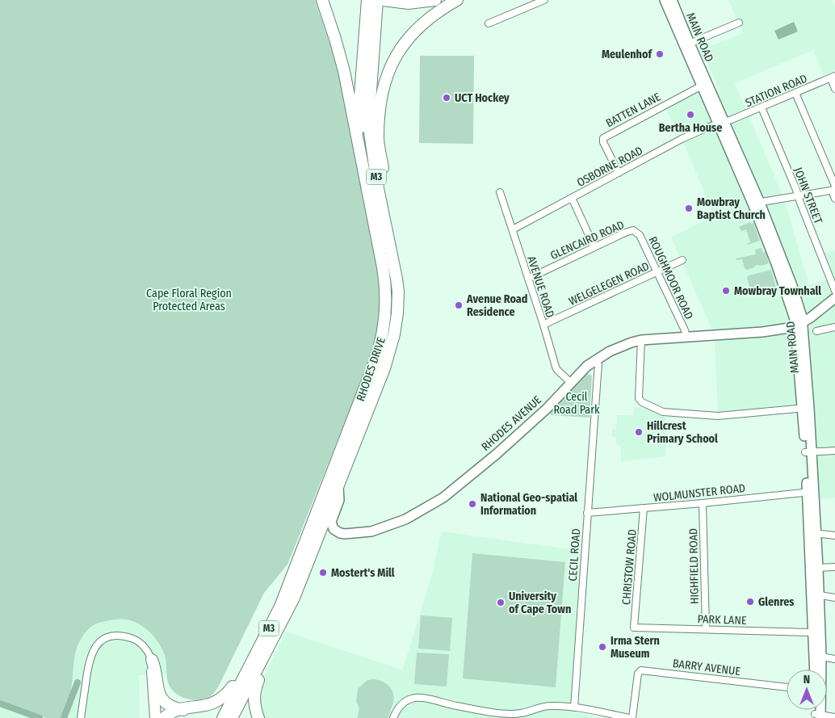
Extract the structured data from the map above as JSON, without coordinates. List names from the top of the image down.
{
  "streets": {
    "highway": ["M3", "RHODES DRIVE"],
    "main road": ["MAIN ROAD", "RHODES AVENUE"],
    "street": [
      "STATION ROAD",
      "BATTEN LANE",
      "OSBORNE ROAD",
      "JOHN STREET",
      "GLENCAIRD ROAD",
      "ROUGHMOOR ROAD",
      "WELGELEGEN ROAD",
      "AVENUE ROAD",
      "WOLMUNSTER ROAD",
      "CECIL ROAD",
      "HIGHFIELD ROAD",
      "CHRISTOW ROAD",
      "PARK LANE",
      "BARRY AVENUE"
    ]
  },
  "crossings": [
    ["MAIN ROAD", "STATION ROAD"],
    ["MAIN ROAD", "BATTEN LANE"],
    ["MAIN ROAD", "OSBORNE ROAD"],
    ["MAIN ROAD", "RHODES AVENUE"],
    ["MAIN ROAD", "WOLMUNSTER ROAD"],
    ["STATION ROAD", "OSBORNE ROAD"],
    ["STATION ROAD", "JOHN STREET"],
    ["BATTEN LANE", "OSBORNE ROAD"],
    ["OSBORNE ROAD", "AVENUE ROAD"],
    ["GLENCAIRD ROAD", "ROUGHMOOR ROAD"],
    ["GLENCAIRD ROAD", "AVENUE ROAD"],
    ["ROUGHMOOR ROAD", "WELGELEGEN ROAD"],
    ["ROUGHMOOR ROAD", "RHODES AVENUE"],
    ["WELGELEGEN ROAD", "AVENUE ROAD"],
    ["AVENUE ROAD", "RHODES AVENUE"],
    ["RHODES DRIVE", "RHODES AVENUE"],
    ["RHODES AVENUE", "CECIL ROAD"],
    ["WOLMUNSTER ROAD", "CECIL ROAD"],
    ["WOLMUNSTER ROAD", "HIGHFIELD ROAD"],
    ["WOLMUNSTER ROAD", "CHRISTOW ROAD"],
    ["HIGHFIELD ROAD", "PARK LANE"],
    ["CHRISTOW ROAD", "PARK LANE"]
  ],
  "parks": ["Cape Floral Region Protected Areas", "Cecil Road Park"],
  "places": [
    "Meulenhof",
    "UCT Hockey",
    "Bertha House",
    "Mowbray Baptist Church",
    "Mowbray Townhall",
    "Avenue Road Residence",
    "Hillcrest Primary School",
    "National Geo-spatial Information",
    "Mostert's Mill",
    "Glenres",
    "University of Cape Town",
    "Irma Stern Museum"
  ],
  "north": "top"
}
